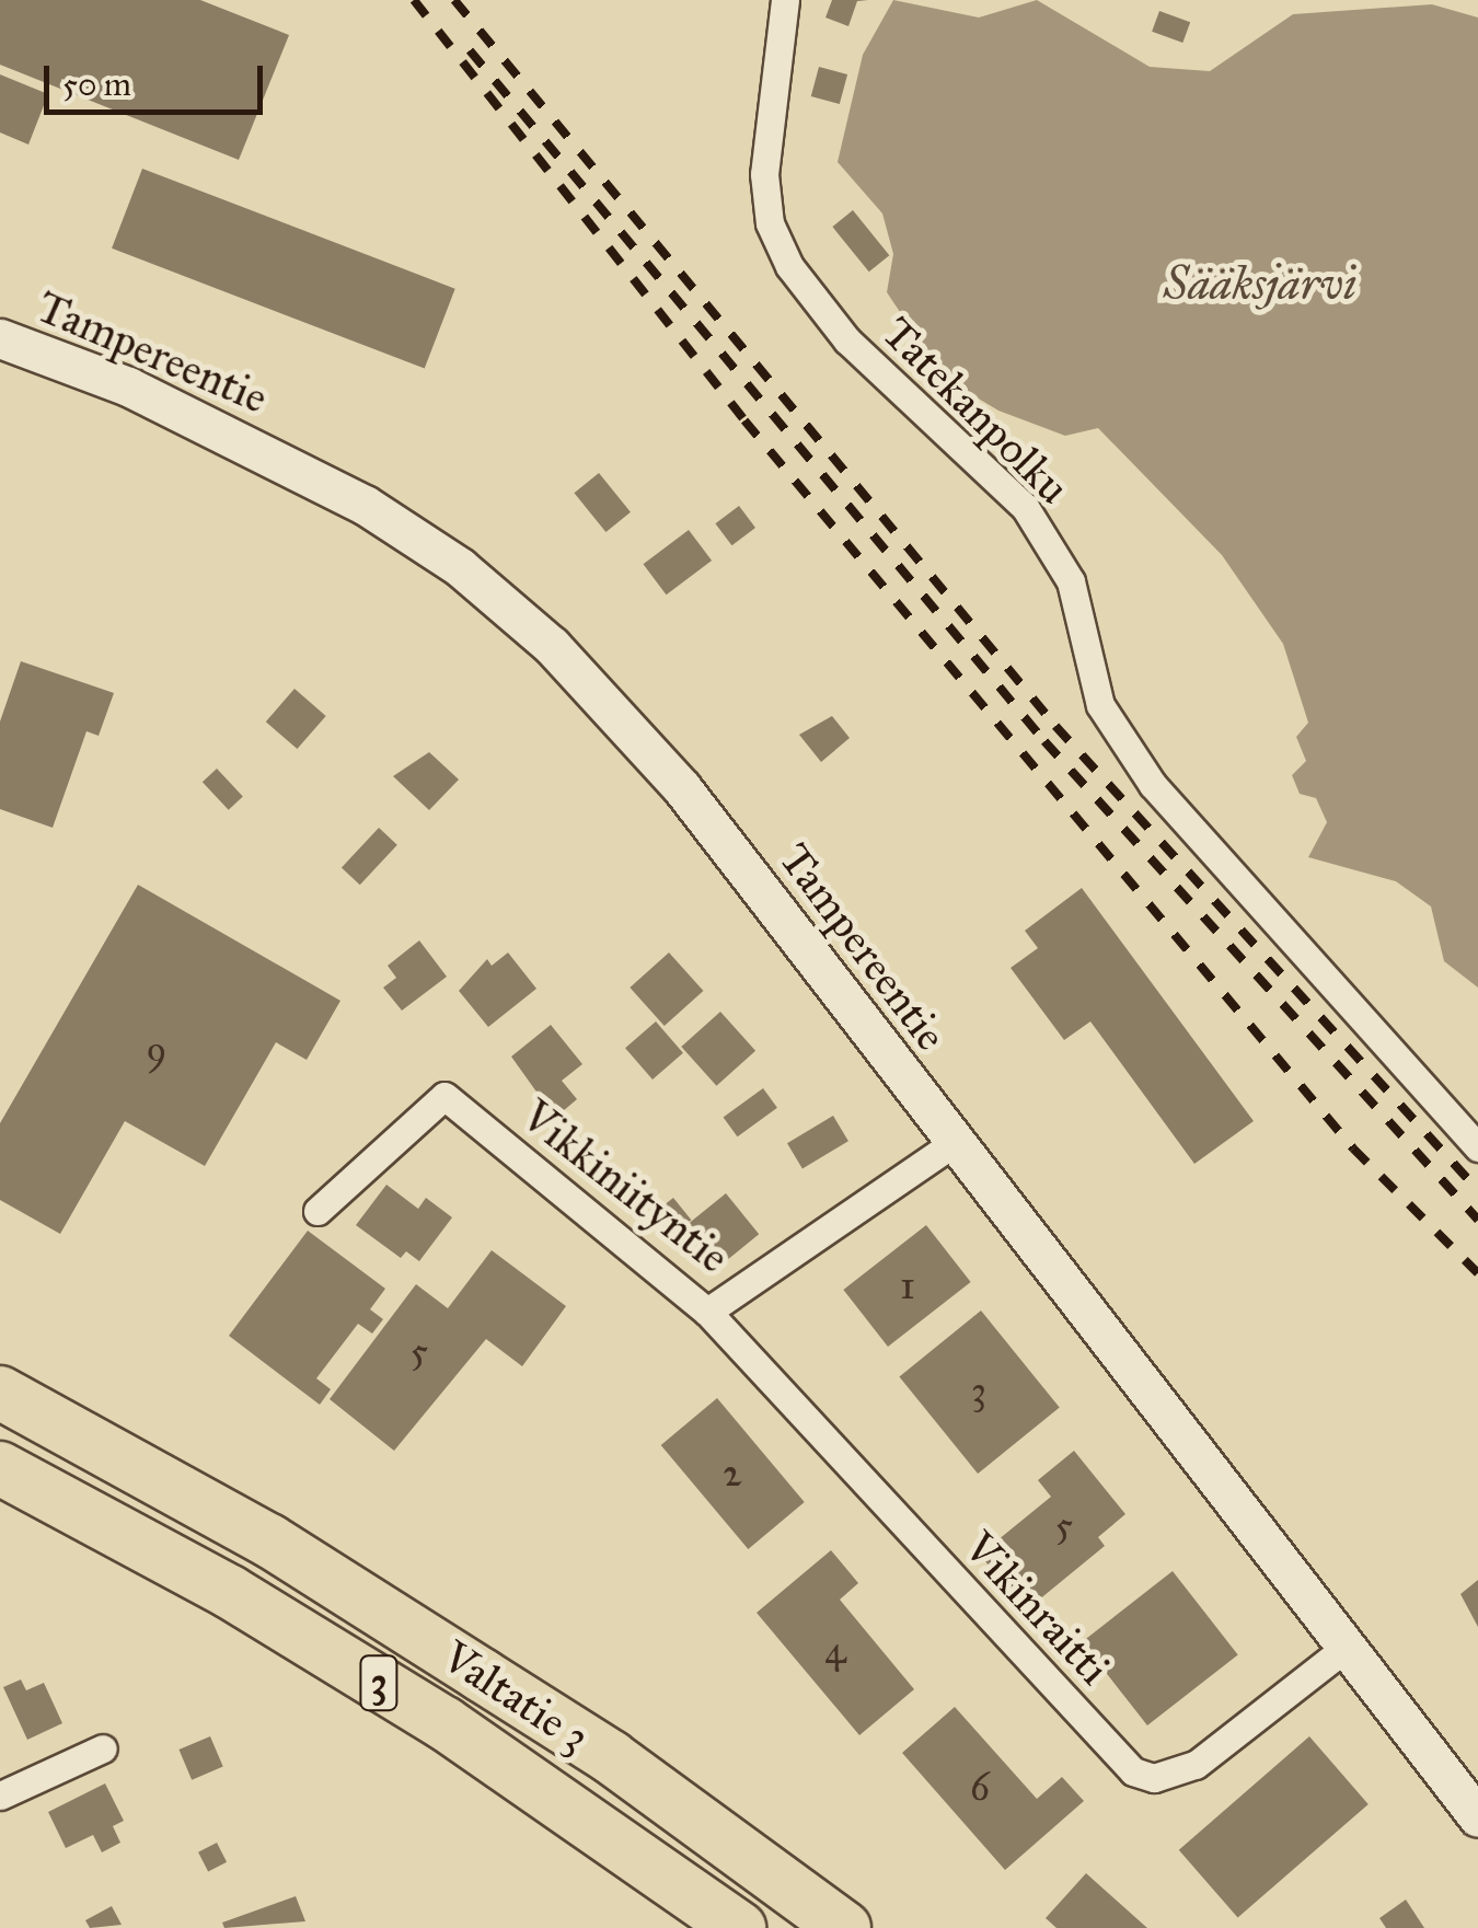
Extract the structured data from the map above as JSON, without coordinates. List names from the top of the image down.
{
  "streets": {
    "highway": ["3", "Valtatie 3"],
    "main road": ["Tampereentie"],
    "street": ["Tatekanpolku", "Vikkiniityntie", "Vikinraitti"]
  },
  "crossings": [
    ["Tampereentie", "Vikkiniityntie"],
    ["Tampereentie", "Vikinraitti"],
    ["Vikkiniityntie", "Vikinraitti"]
  ],
  "water": ["Sääksjärvi"],
  "house_numbers": [
    "9",
    "1",
    "5",
    "3",
    "2",
    "5",
    "4",
    "6"
  ],
  "scale_bar": "50 m"
}
